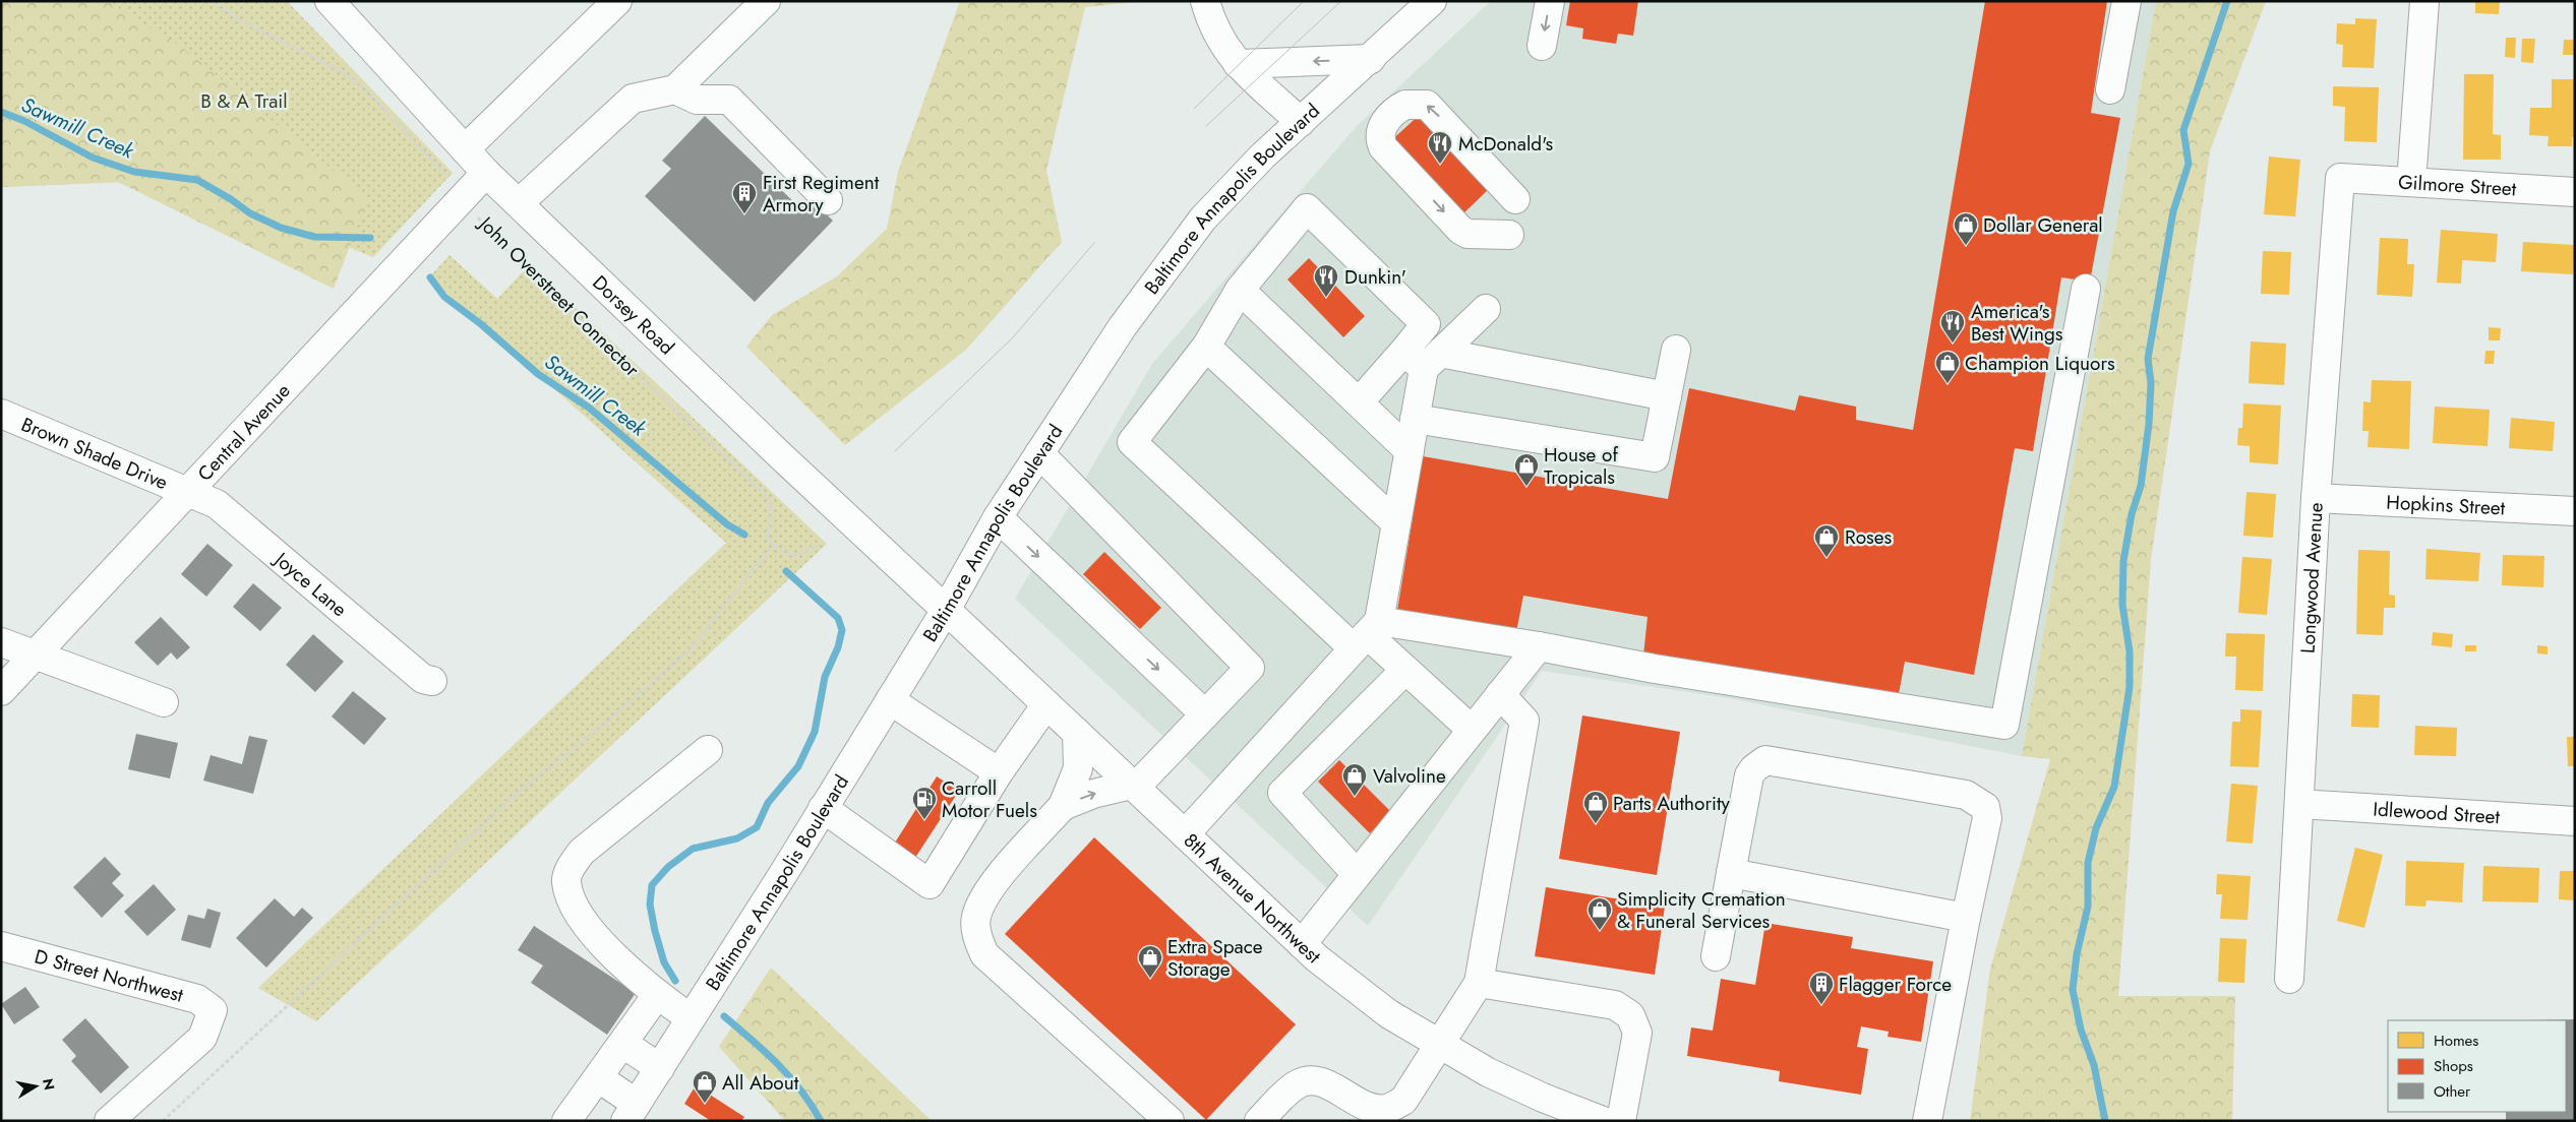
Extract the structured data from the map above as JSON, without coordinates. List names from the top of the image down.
{
  "streets": {
    "street": [
      "Gilmore Street",
      "Baltimore Annapolis Boulevard",
      "Dorsey Road",
      "Central Avenue",
      "Brown Shade Drive",
      "Hopkins Street",
      "Longwood Avenue",
      "Joyce Lane",
      "Idlewood Street",
      "8th Avenue Northwest",
      "D Street Northwest"
    ],
    "path": ["John Overstreet Connector"]
  },
  "crossings": [
    ["Gilmore Street", "Longwood Avenue"],
    ["Baltimore Annapolis Boulevard", "Dorsey Road"],
    ["Baltimore Annapolis Boulevard", "8th Avenue Northwest"],
    ["John Overstreet Connector", "Central Avenue"],
    ["Dorsey Road", "Central Avenue"],
    ["Dorsey Road", "8th Avenue Northwest"],
    ["Central Avenue", "Brown Shade Drive"],
    ["Central Avenue", "Joyce Lane"],
    ["Brown Shade Drive", "Joyce Lane"],
    ["Hopkins Street", "Longwood Avenue"],
    ["Longwood Avenue", "Idlewood Street"]
  ],
  "water": ["Sawmill Creek"],
  "parks": ["B & A Trail"],
  "places": {
    "restaurant": ["McDonald's", "Dunkin'", "America's Best Wings"],
    "building": ["First Regiment Armory", "Flagger Force"],
    "shop": [
      "Dollar General",
      "Champion Liquors",
      "House of Tropicals",
      "Roses",
      "Valvoline",
      "Parts Authority",
      "Simplicity Cremation & Funeral Services",
      "Extra Space Storage",
      "All About"
    ],
    "fuel station": ["Carroll Motor Fuels"]
  },
  "legend": ["Homes", "Shops", "Other"],
  "north": "right"
}
